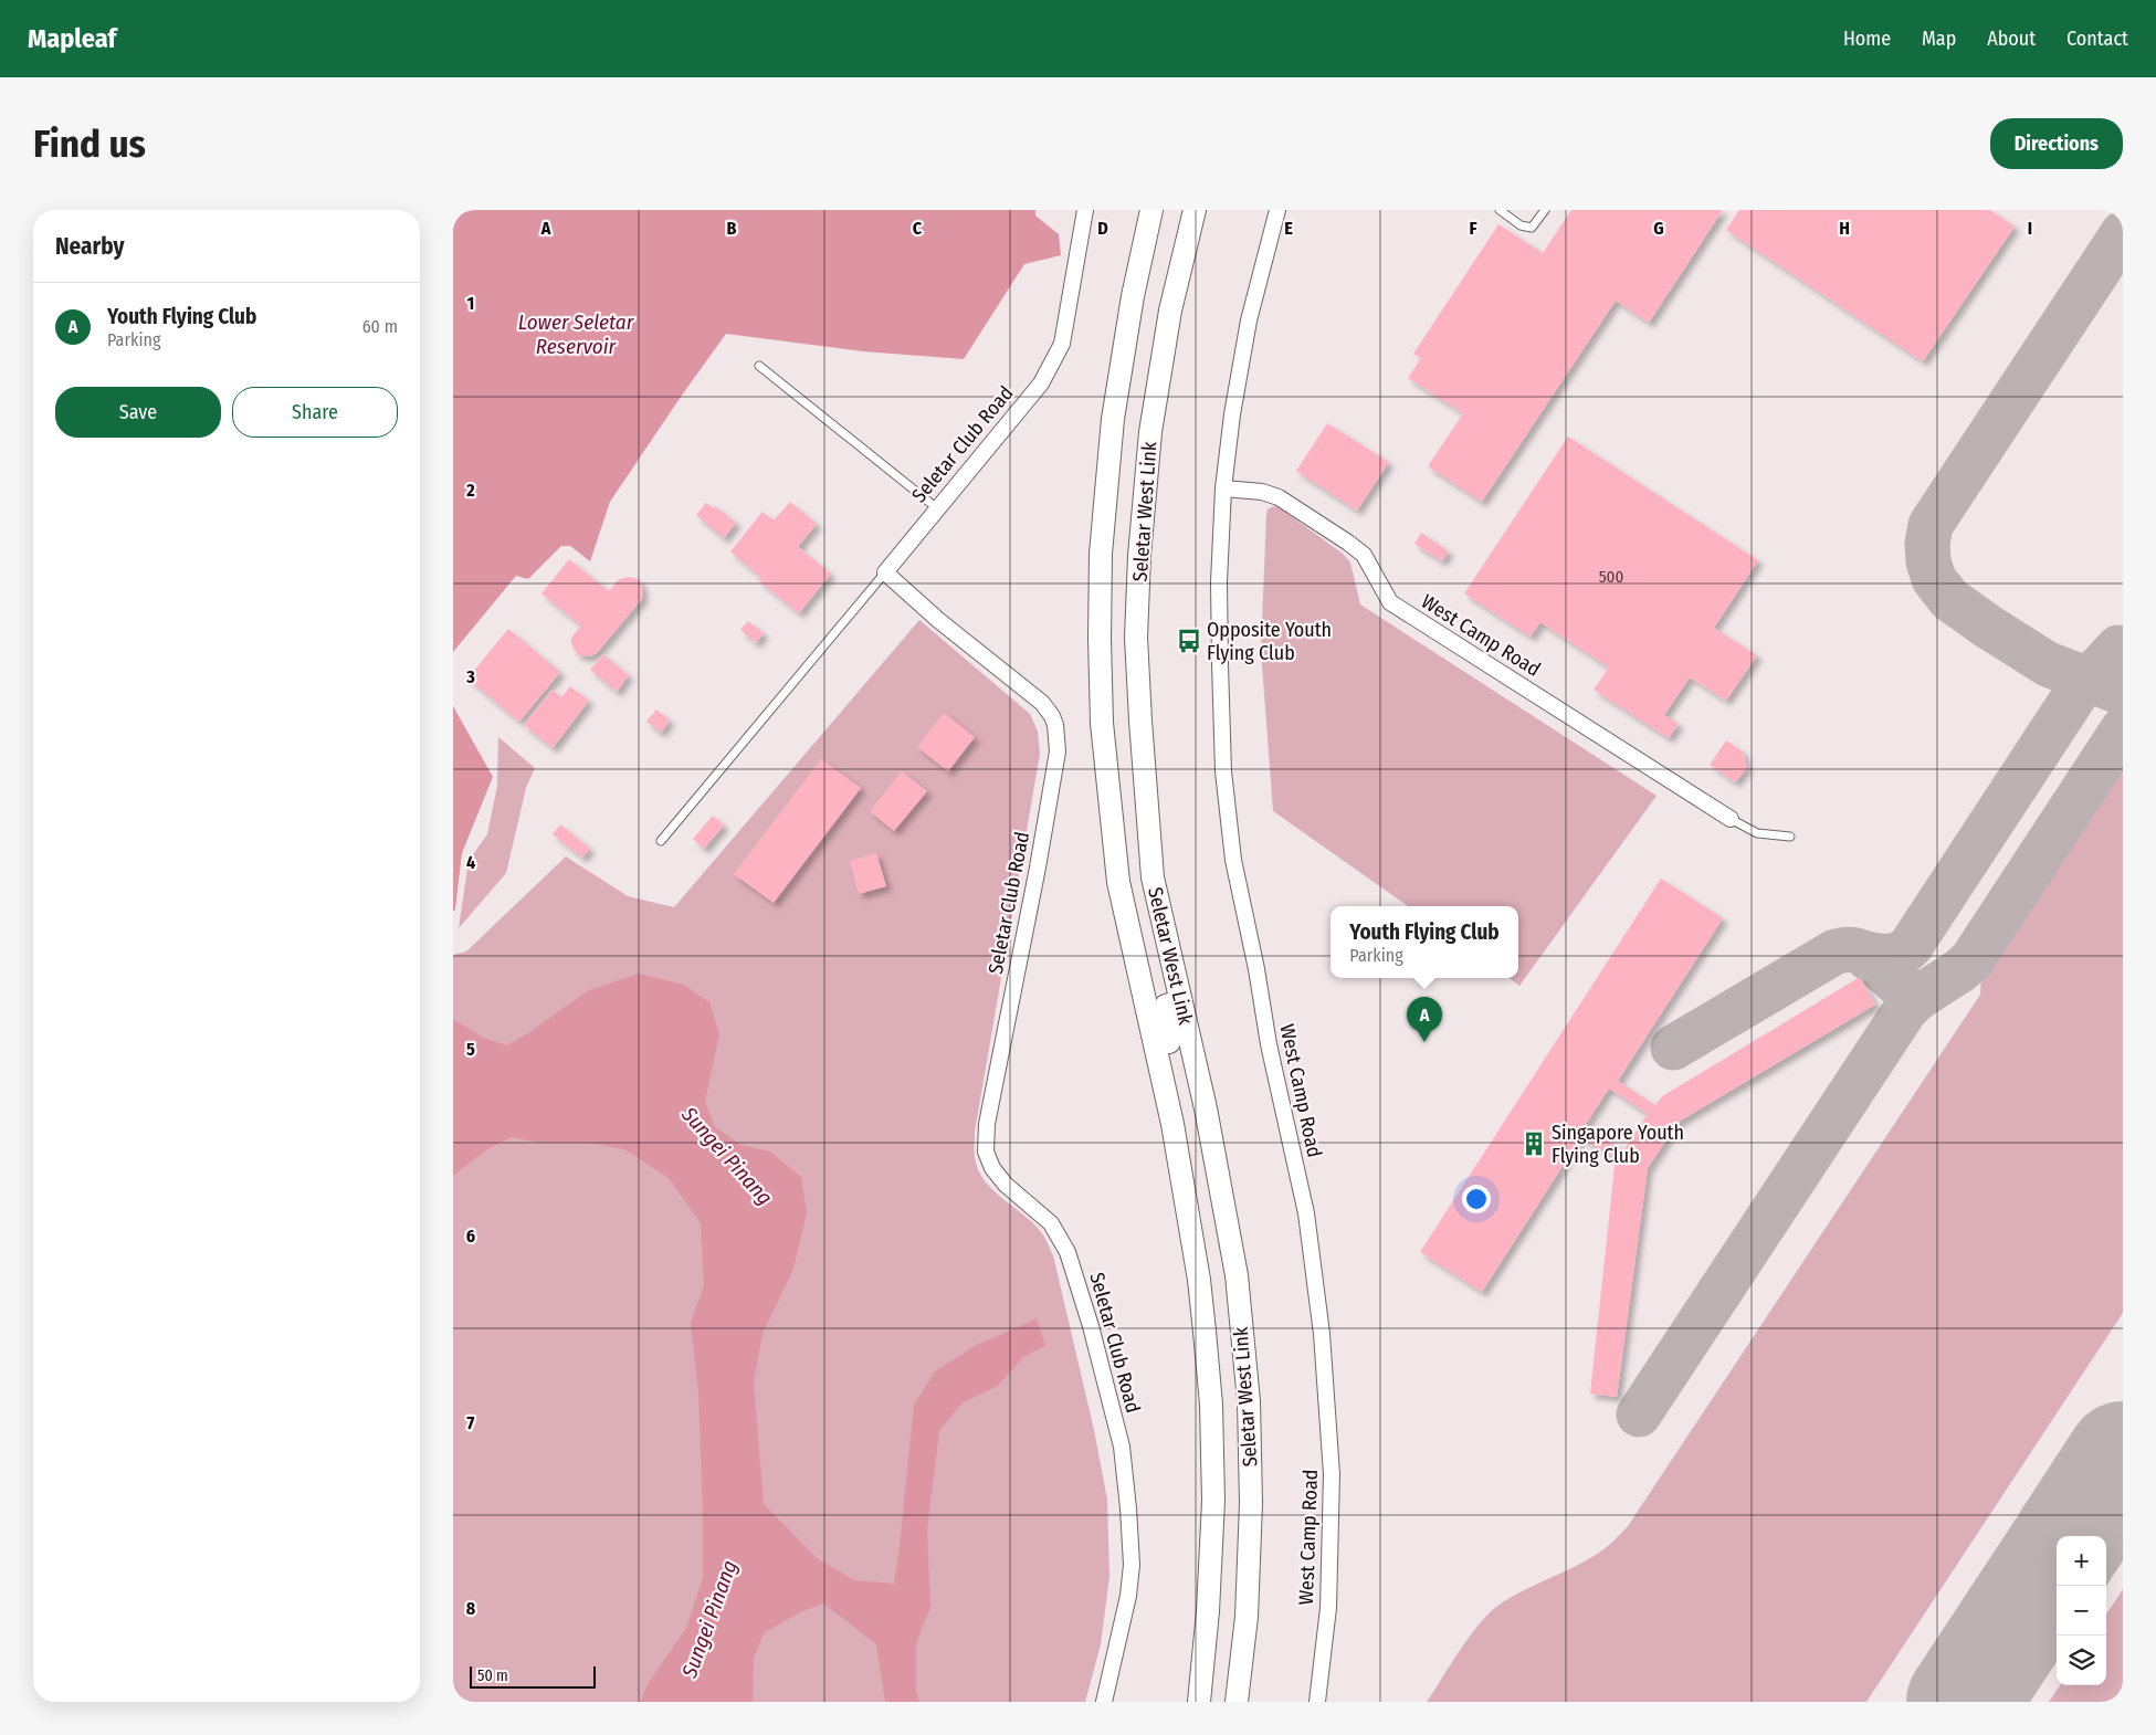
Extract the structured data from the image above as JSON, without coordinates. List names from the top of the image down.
{
  "streets": {
    "main road": ["Seletar West Link"],
    "street": ["Seletar Club Road", "West Camp Road"]
  },
  "water": ["Lower Seletar Reservoir", "Sungei Pinang"],
  "places": {
    "bus stop": ["Opposite Youth Flying Club"],
    "building": ["Singapore Youth Flying Club"]
  },
  "house_numbers": ["500"],
  "scale_bar": "50 m",
  "page": {
    "header": "Mapleaf",
    "nav": [
      "Home",
      "Map",
      "About",
      "Contact"
    ],
    "buttons": [
      "Directions",
      ["Save", "Share"]
    ],
    "title": "Find us",
    "heading": "Nearby",
    "list": [
      {
        "mark": "A",
        "name": "Youth Flying Club",
        "note": "Parking",
        "value": "60 m"
      }
    ],
    "popup": ["Youth Flying Club", "Parking"],
    "pins": "A",
    "map_buttons": ["+", "−"],
    "scale": "50 m"
  },
  "grid": {
    "columns": [
      "A",
      "B",
      "C",
      "D",
      "E",
      "F",
      "G",
      "H",
      "I"
    ],
    "rows": [
      "1",
      "2",
      "3",
      "4",
      "5",
      "6",
      "7",
      "8"
    ]
  }
}
